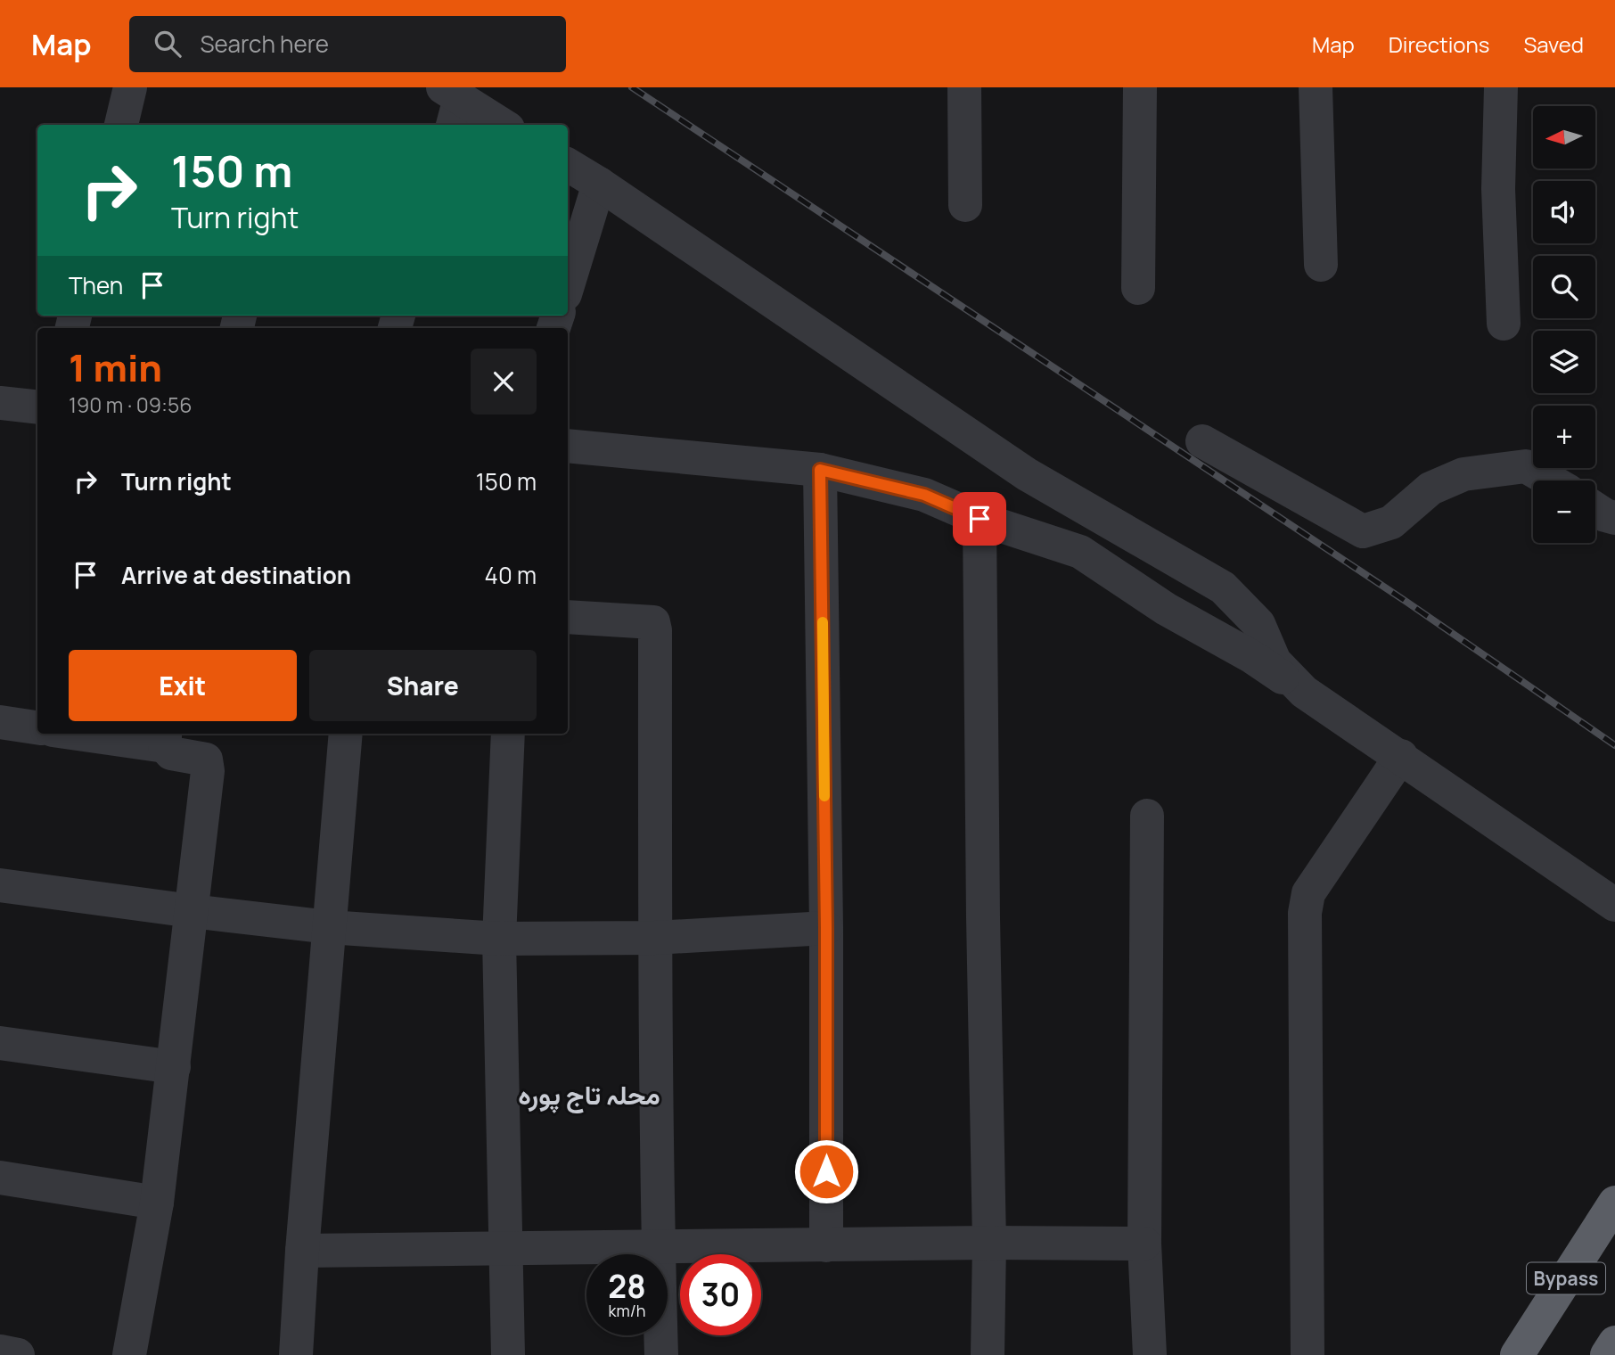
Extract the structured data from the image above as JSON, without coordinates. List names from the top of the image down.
{
  "streets": {
    "highway": ["Bypass"]
  },
  "districts": ["محلہ تاج پورہ"],
  "north": "left",
  "page": {
    "header": "Map",
    "search": "Search here",
    "nav": ["Map", "Directions", "Saved"],
    "map_buttons": ["+", "−"],
    "turn": ["150 m", "Turn right"],
    "then": "Then",
    "heading": ["1 min", "190 m · 09:56"],
    "list": [
      {
        "name": "Turn right",
        "value": "150 m"
      },
      {
        "name": "Arrive at destination",
        "value": "40 m"
      }
    ],
    "buttons": ["Exit", "Share"],
    "speed": "28 km/h",
    "limit": "30"
  }
}
